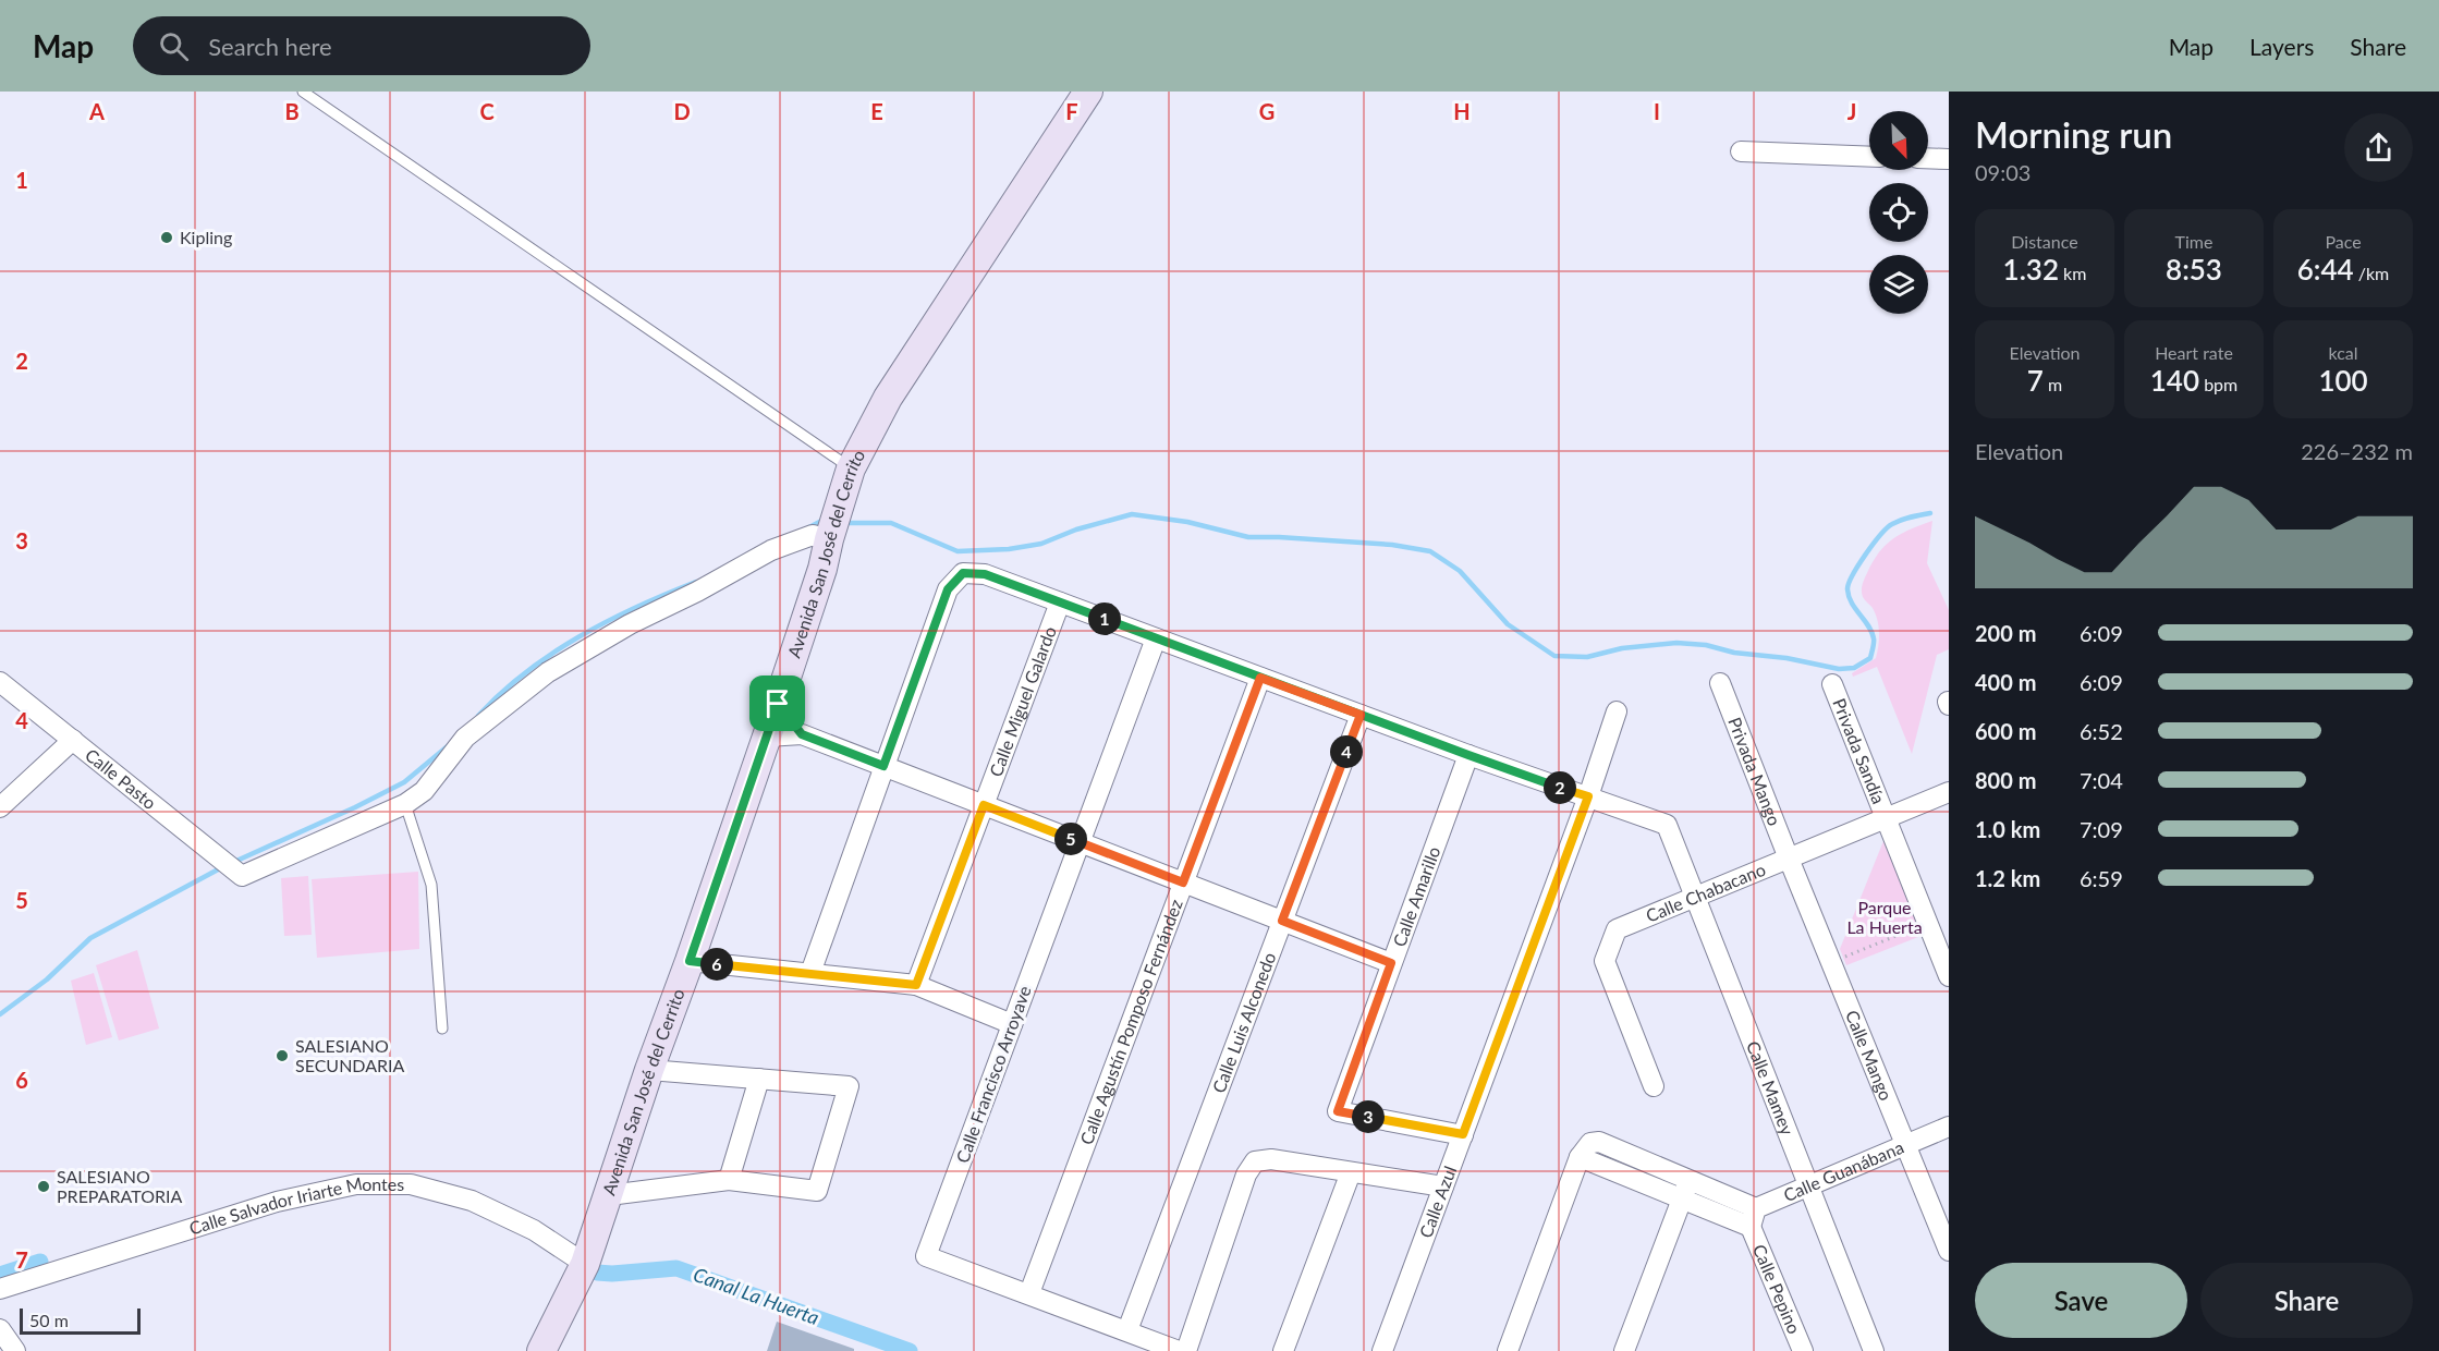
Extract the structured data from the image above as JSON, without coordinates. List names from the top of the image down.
{
  "streets": {
    "street": [
      "Avenida San José del Cerrito",
      "Calle Miguel Galardo",
      "Privada Sandía",
      "Privada Mango",
      "Calle Pasto",
      "Calle Chabacano",
      "Calle Amarillo",
      "Calle Agustín Pomposo Fernández",
      "Calle Luis Alconedo",
      "Calle Mango",
      "Calle Francisco Arroyave",
      "Calle Mamey",
      "Calle Guanábana",
      "Calle Azul",
      "Calle Salvador Iriarte Montes",
      "Calle Pepino"
    ]
  },
  "crossings": [
    ["Avenida San José del Cerrito", "Calle Salvador Iriarte Montes"],
    ["Privada Sandía", "Calle Chabacano"],
    ["Privada Mango", "Calle Chabacano"],
    ["Privada Mango", "Calle Mango"],
    ["Calle Chabacano", "Calle Mango"],
    ["Calle Chabacano", "Calle Mamey"],
    ["Calle Amarillo", "Calle Azul"],
    ["Calle Agustín Pomposo Fernández", "Calle Francisco Arroyave"],
    ["Calle Luis Alconedo", "Calle Francisco Arroyave"],
    ["Calle Mango", "Calle Guanábana"],
    ["Calle Mamey", "Calle Guanábana"],
    ["Calle Mamey", "Calle Azul"],
    ["Calle Guanábana", "Calle Pepino"]
  ],
  "water": ["Canal La Huerta"],
  "parks": ["Parque La Huerta"],
  "places": ["Kipling", "SALESIANO SECUNDARIA", "SALESIANO PREPARATORIA"],
  "scale_bar": "50 m",
  "north": "bottom right",
  "page": {
    "header": "Map",
    "search": "Search here",
    "nav": ["Map", "Layers", "Share"],
    "heading": ["Morning run", "09:03"],
    "stats": [
      ["Distance", "1.32 km"],
      ["Time", "8:53"],
      ["Pace", "6:44 /km"],
      ["Elevation", "7 m"],
      ["Heart rate", "140 bpm"],
      ["kcal", "100"]
    ],
    "chart": ["Elevation", "226–232 m"],
    "pins": [
      "1",
      "4",
      "2",
      "5",
      "6",
      "3"
    ],
    "list": [
      {
        "name": "200 m",
        "note": "6:09"
      },
      {
        "name": "400 m",
        "note": "6:09"
      },
      {
        "name": "600 m",
        "note": "6:52"
      },
      {
        "name": "800 m",
        "note": "7:04"
      },
      {
        "name": "1.0 km",
        "note": "7:09"
      },
      {
        "name": "1.2 km",
        "note": "6:59"
      }
    ],
    "buttons": ["Save", "Share"],
    "scale": "50 m"
  },
  "grid": {
    "columns": [
      "A",
      "B",
      "C",
      "D",
      "E",
      "F",
      "G",
      "H",
      "I",
      "J"
    ],
    "rows": [
      "1",
      "2",
      "3",
      "4",
      "5",
      "6",
      "7"
    ]
  }
}
